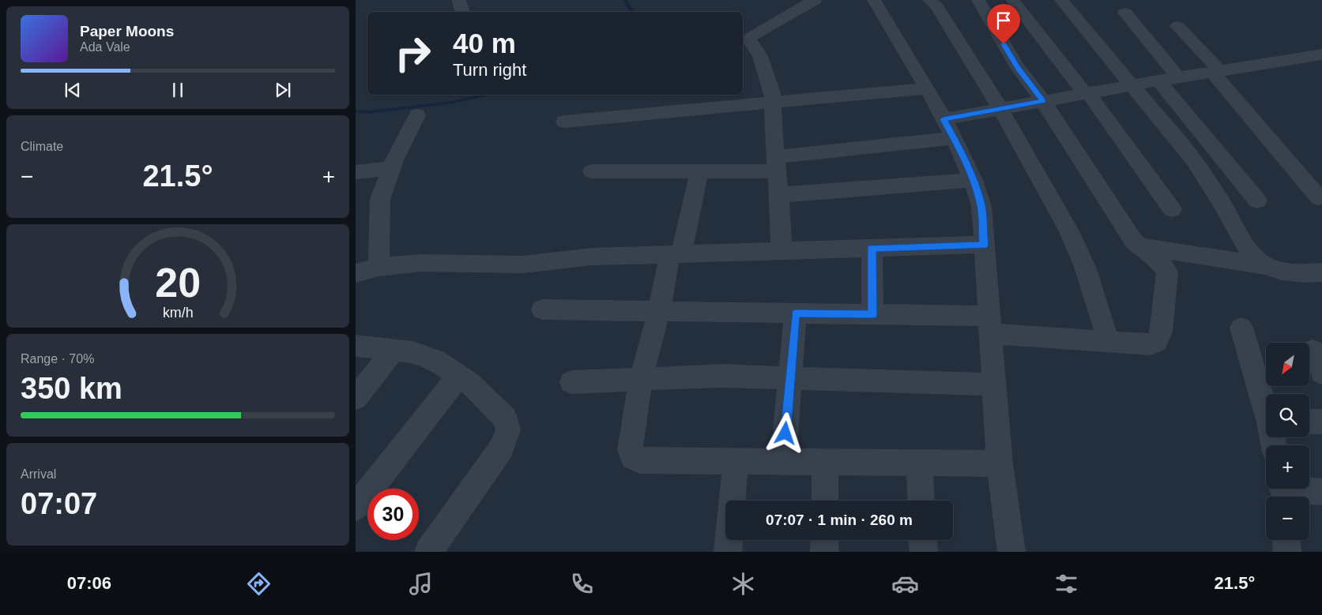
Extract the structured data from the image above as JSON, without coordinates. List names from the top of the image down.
{
  "north": "bottom left",
  "page": {
    "turn": ["40 m", "Turn right"],
    "song": ["Paper Moons", "Ada Vale"],
    "tile": [
      "Climate",
      ["Range · 70%", "350 km"],
      ["Arrival", "07:07"]
    ],
    "heat": ["−", "21.5°", "+"],
    "map_buttons": ["+", "−"],
    "limit": "30",
    "trip": "07:07 · 1 min · 260 m",
    "tabs": ["07:06", "21.5°"],
    "gauge": ["20", "km/h"]
  }
}
